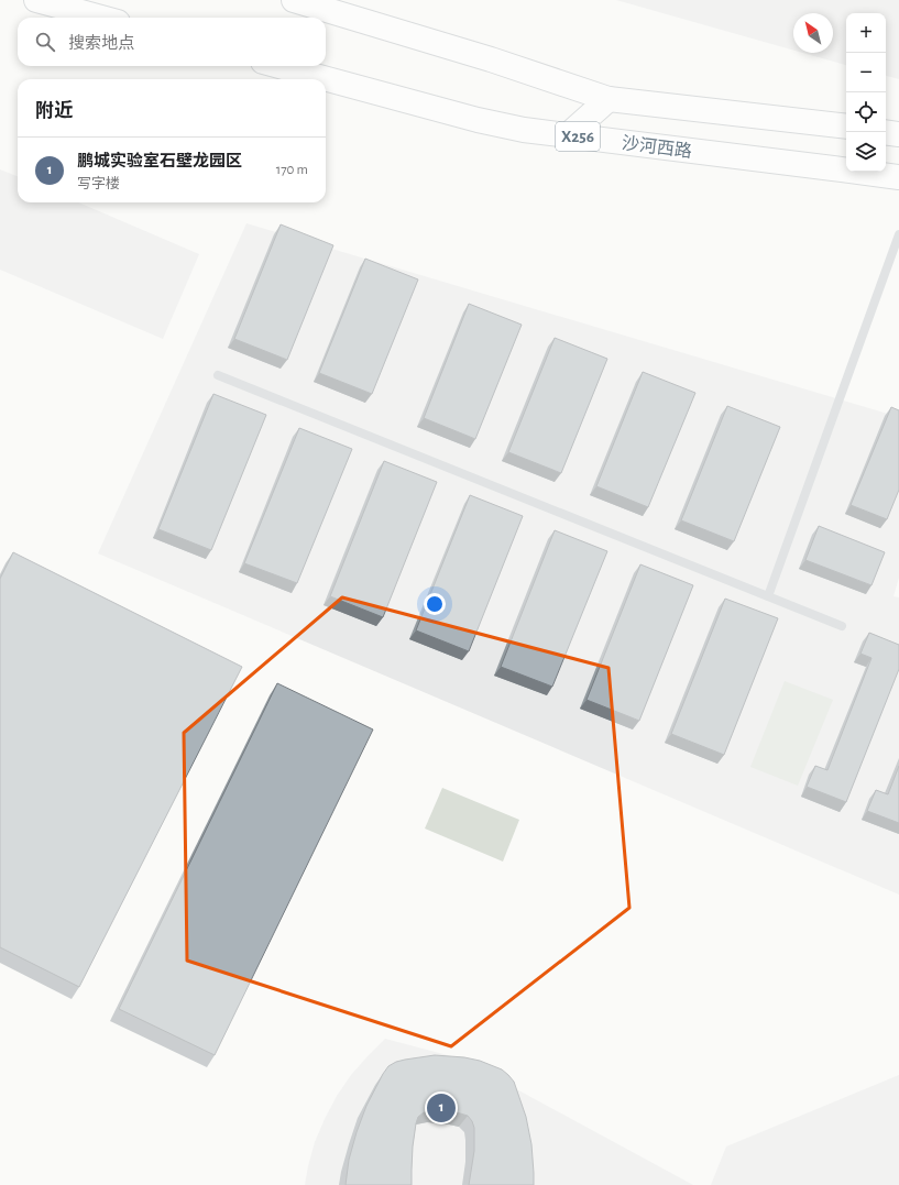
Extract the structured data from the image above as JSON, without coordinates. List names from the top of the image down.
{
  "streets": {
    "main road": ["X256", "沙河西路"]
  },
  "north": "top left",
  "page": {
    "map_buttons": ["+", "−"],
    "search": "搜索地点",
    "heading": "附近",
    "list": [
      {
        "mark": "1",
        "name": "鹏城实验室石壁龙园区",
        "note": "写字楼",
        "value": "170 m"
      }
    ],
    "pins": "1"
  }
}
